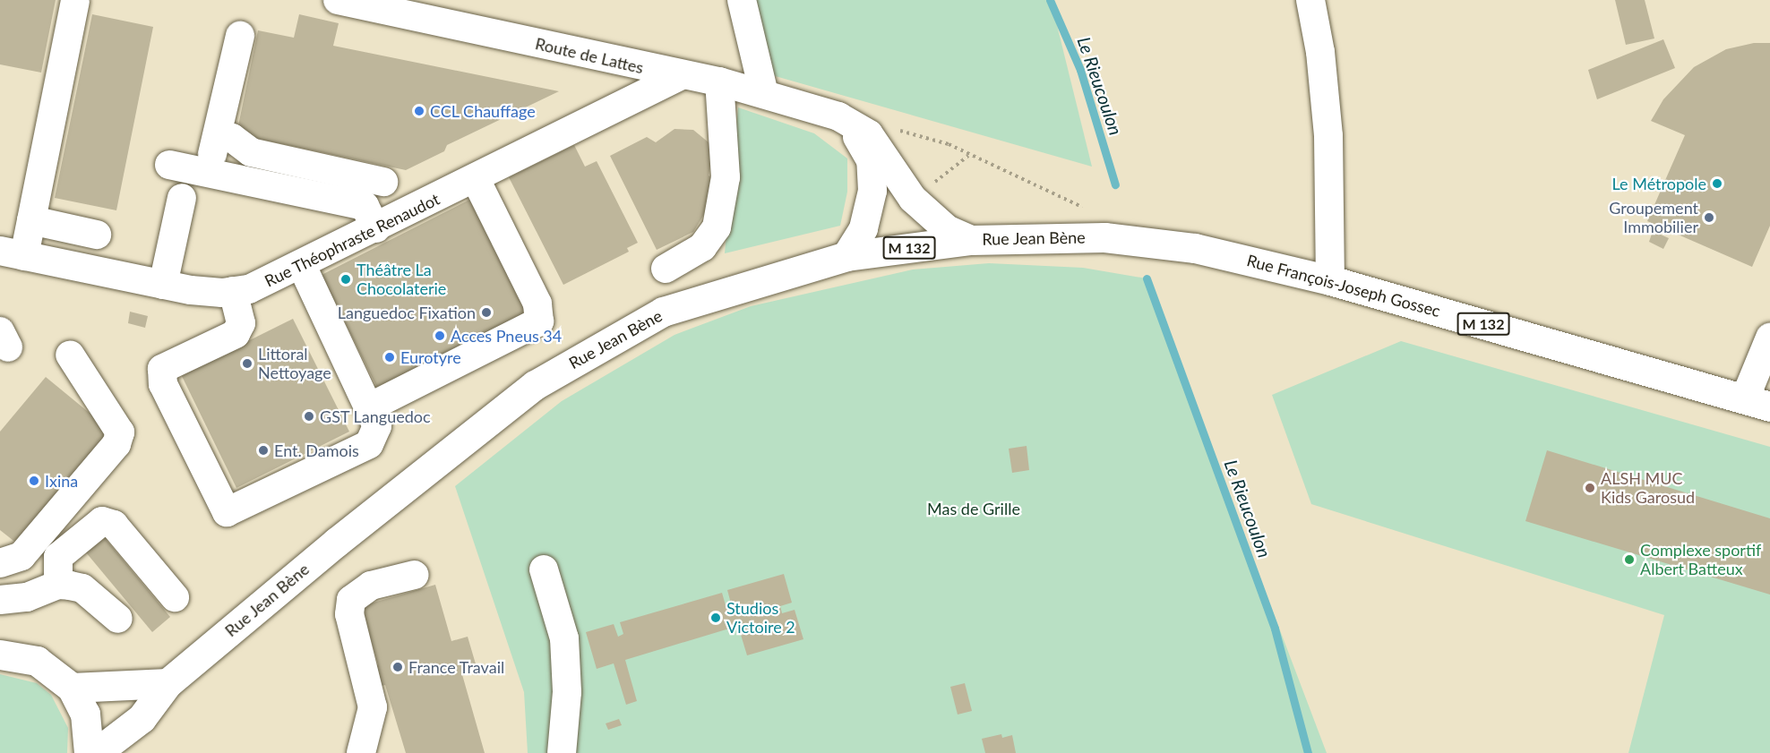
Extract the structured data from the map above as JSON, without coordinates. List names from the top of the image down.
{
  "streets": {
    "main road": ["Rue Jean Bène", "M 132", "Rue François-Joseph Gossec"],
    "street": ["Route de Lattes", "Rue Théophraste Renaudot"]
  },
  "crossings": [
    ["Route de Lattes", "Rue Jean Bène"],
    ["Route de Lattes", "Rue Théophraste Renaudot"],
    ["Route de Lattes", "M 132"],
    ["Rue Jean Bène", "M 132"],
    ["Rue Jean Bène", "Rue François-Joseph Gossec"]
  ],
  "water": ["Le Rieucoulon"],
  "parks": ["Mas de Grille"],
  "places": [
    "CCL Chauffage",
    "Le Métropole",
    "Groupement Immobilier",
    "Théâtre La Chocolaterie",
    "Languedoc Fixation",
    "Acces Pneus 34",
    "Eurotyre",
    "Littoral Nettoyage",
    "GST Languedoc",
    "Ent. Damois",
    "Ixina",
    "ALSH MUC Kids Garosud",
    "Complexe sportif Albert Batteux",
    "Studios Victoire 2",
    "France Travail"
  ]
}
